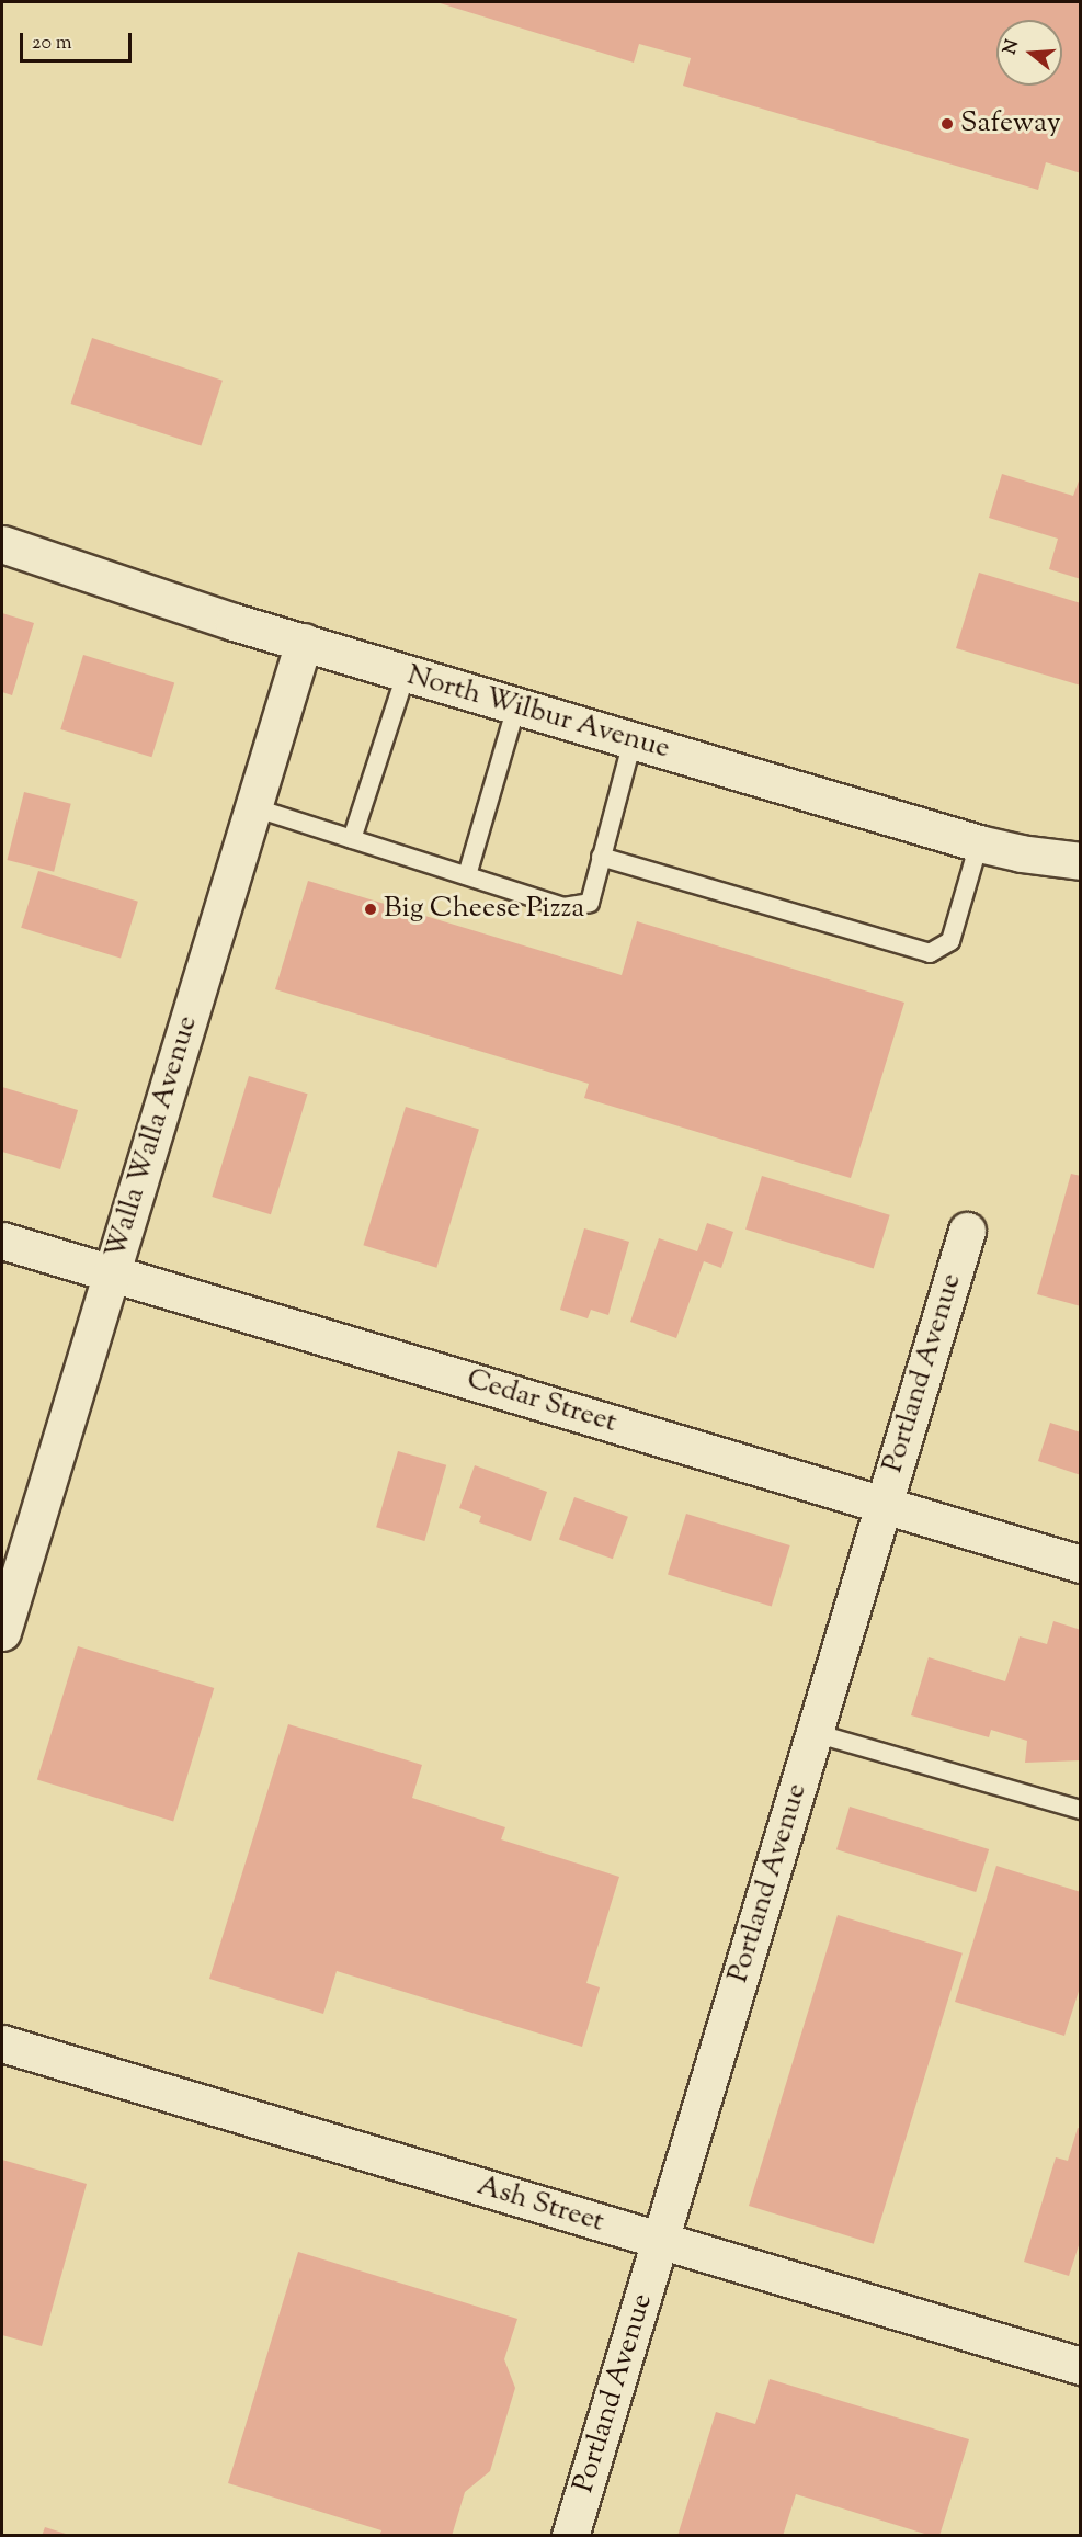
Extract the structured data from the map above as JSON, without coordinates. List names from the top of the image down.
{
  "streets": {
    "street": [
      "North Wilbur Avenue",
      "Walla Walla Avenue",
      "Portland Avenue",
      "Cedar Street",
      "Ash Street"
    ]
  },
  "crossings": [
    ["North Wilbur Avenue", "Walla Walla Avenue"],
    ["Walla Walla Avenue", "Cedar Street"],
    ["Portland Avenue", "Cedar Street"],
    ["Portland Avenue", "Ash Street"]
  ],
  "places": ["Safeway", "Big Cheese Pizza"],
  "scale_bar": "20 m",
  "north": "left"
}
